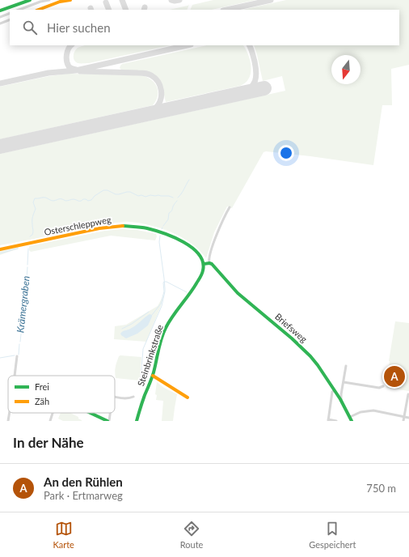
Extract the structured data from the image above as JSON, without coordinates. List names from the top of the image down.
{
  "streets": {
    "street": ["Osterschleppweg", "Briefsweg", "Steinbrinkstraße"]
  },
  "crossings": [
    ["Osterschleppweg", "Steinbrinkstraße"]
  ],
  "water": ["Krämergraben"],
  "legend": ["Frei", "Zäh"],
  "north": "bottom",
  "page": {
    "search": "Hier suchen",
    "pins": "A",
    "heading": "In der Nähe",
    "list": [
      {
        "mark": "A",
        "name": "An den Rühlen",
        "note": "Park · Ertmarweg",
        "value": "750 m"
      }
    ],
    "nav": ["Karte", "Route", "Gespeichert"]
  }
}
